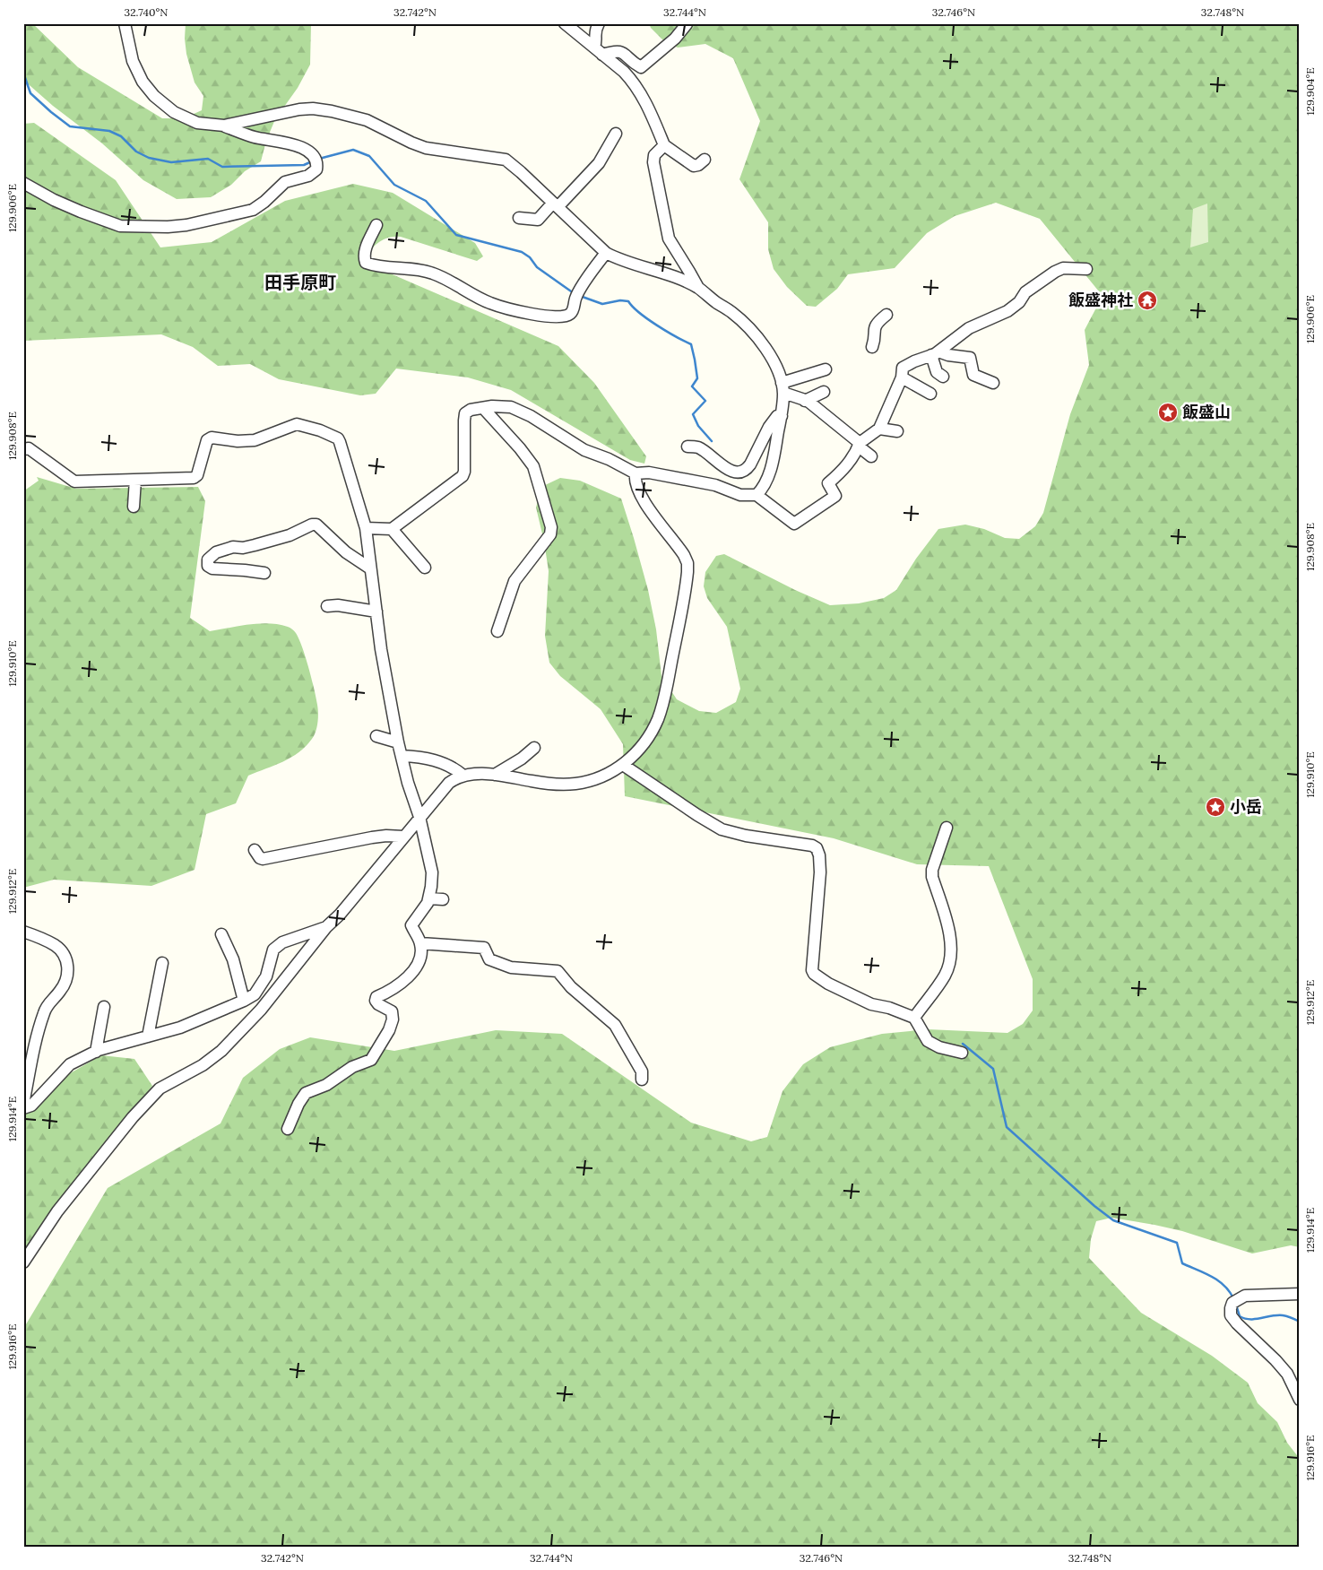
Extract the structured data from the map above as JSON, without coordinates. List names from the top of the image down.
{
  "districts": ["田手原町"],
  "places": {
    "temple": ["飯盛神社"],
    "place": ["飯盛山", "小岳"]
  },
  "coordinates": [
    "32.740°N",
    "32.742°N",
    "32.744°N",
    "32.746°N",
    "32.748°N",
    "129.904°E",
    "129.906°E",
    "129.908°E",
    "129.910°E",
    "129.912°E",
    "129.914°E",
    "129.916°E"
  ]
}
